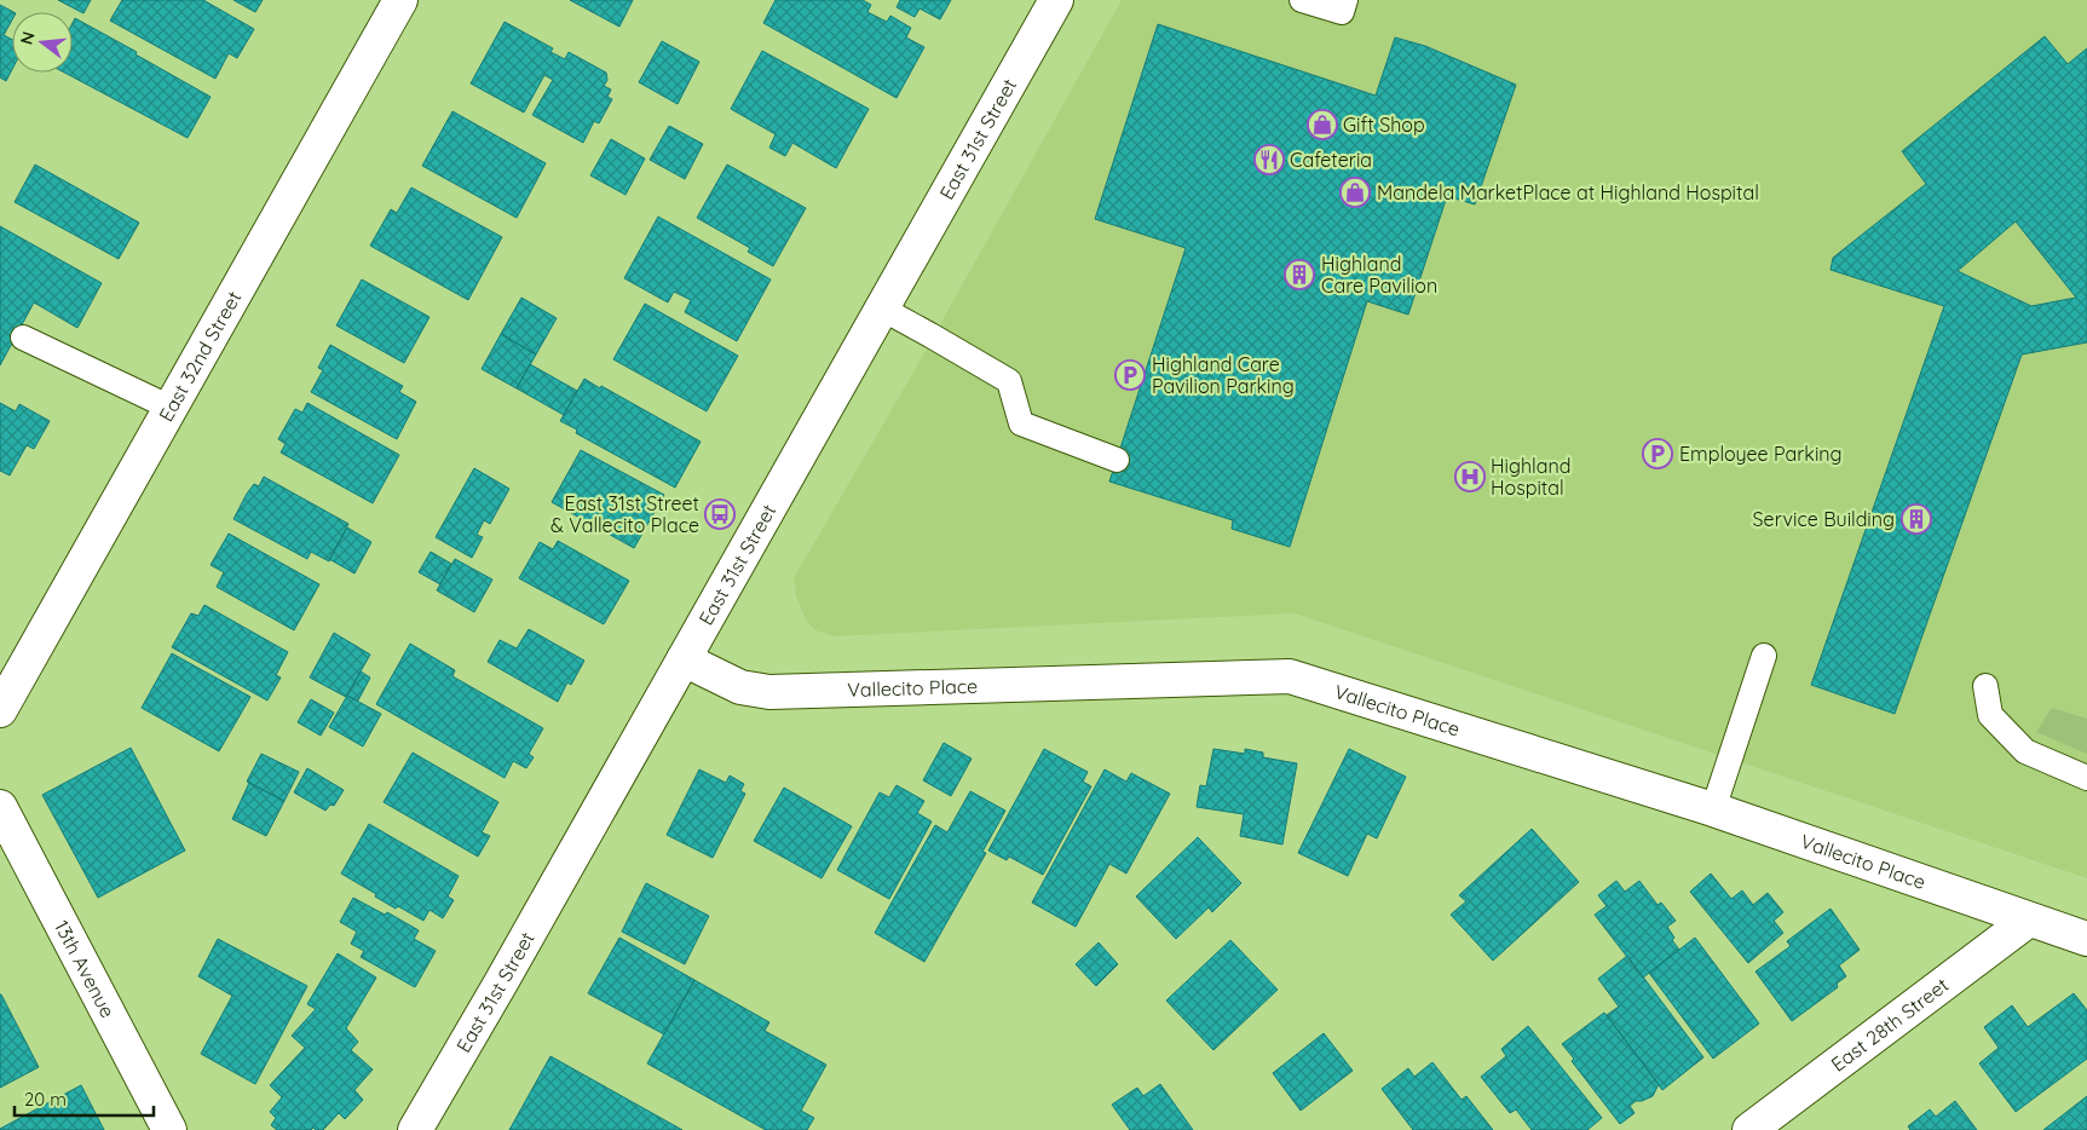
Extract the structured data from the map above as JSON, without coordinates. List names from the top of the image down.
{
  "streets": {
    "street": [
      "East 31st Street",
      "East 32nd Street",
      "Vallecito Place",
      "13th Avenue",
      "East 28th Street"
    ]
  },
  "crossings": [
    ["East 31st Street", "Vallecito Place"],
    ["Vallecito Place", "East 28th Street"]
  ],
  "places": {
    "shop": ["Gift Shop", "Mandela MarketPlace at Highland Hospital"],
    "restaurant": ["Cafeteria"],
    "building": ["Highland Care Pavilion", "Service Building"],
    "parking": ["Highland Care Pavilion Parking", "Employee Parking"],
    "hospital": ["Highland Hospital"],
    "bus stop": ["East 31st Street & Vallecito Place"]
  },
  "scale_bar": "20 m",
  "north": "left"
}
